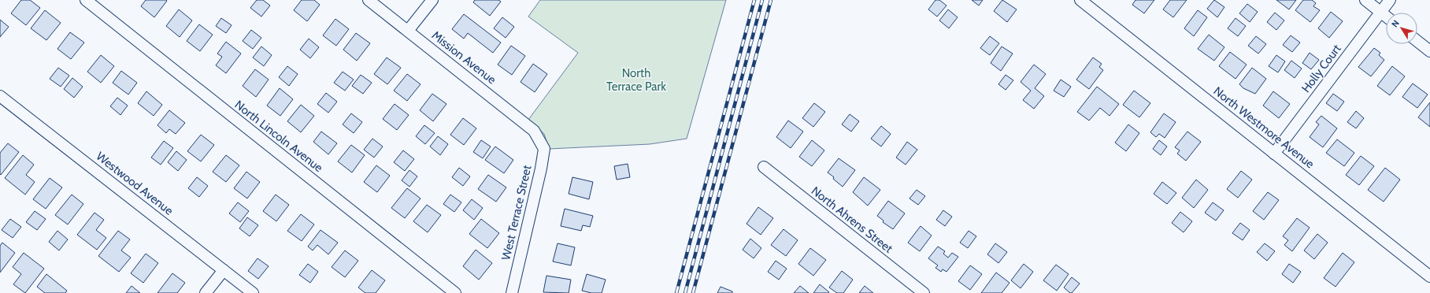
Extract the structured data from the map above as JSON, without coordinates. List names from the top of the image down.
{
  "streets": {
    "street": [
      "Mission Avenue",
      "Holly Court",
      "North Westmore Avenue",
      "North Lincoln Avenue",
      "Westwood Avenue",
      "West Terrace Street",
      "North Ahrens Street"
    ]
  },
  "crossings": [
    ["Mission Avenue", "West Terrace Street"],
    ["Holly Court", "North Westmore Avenue"]
  ],
  "parks": ["North Terrace Park"],
  "north": "top left"
}
